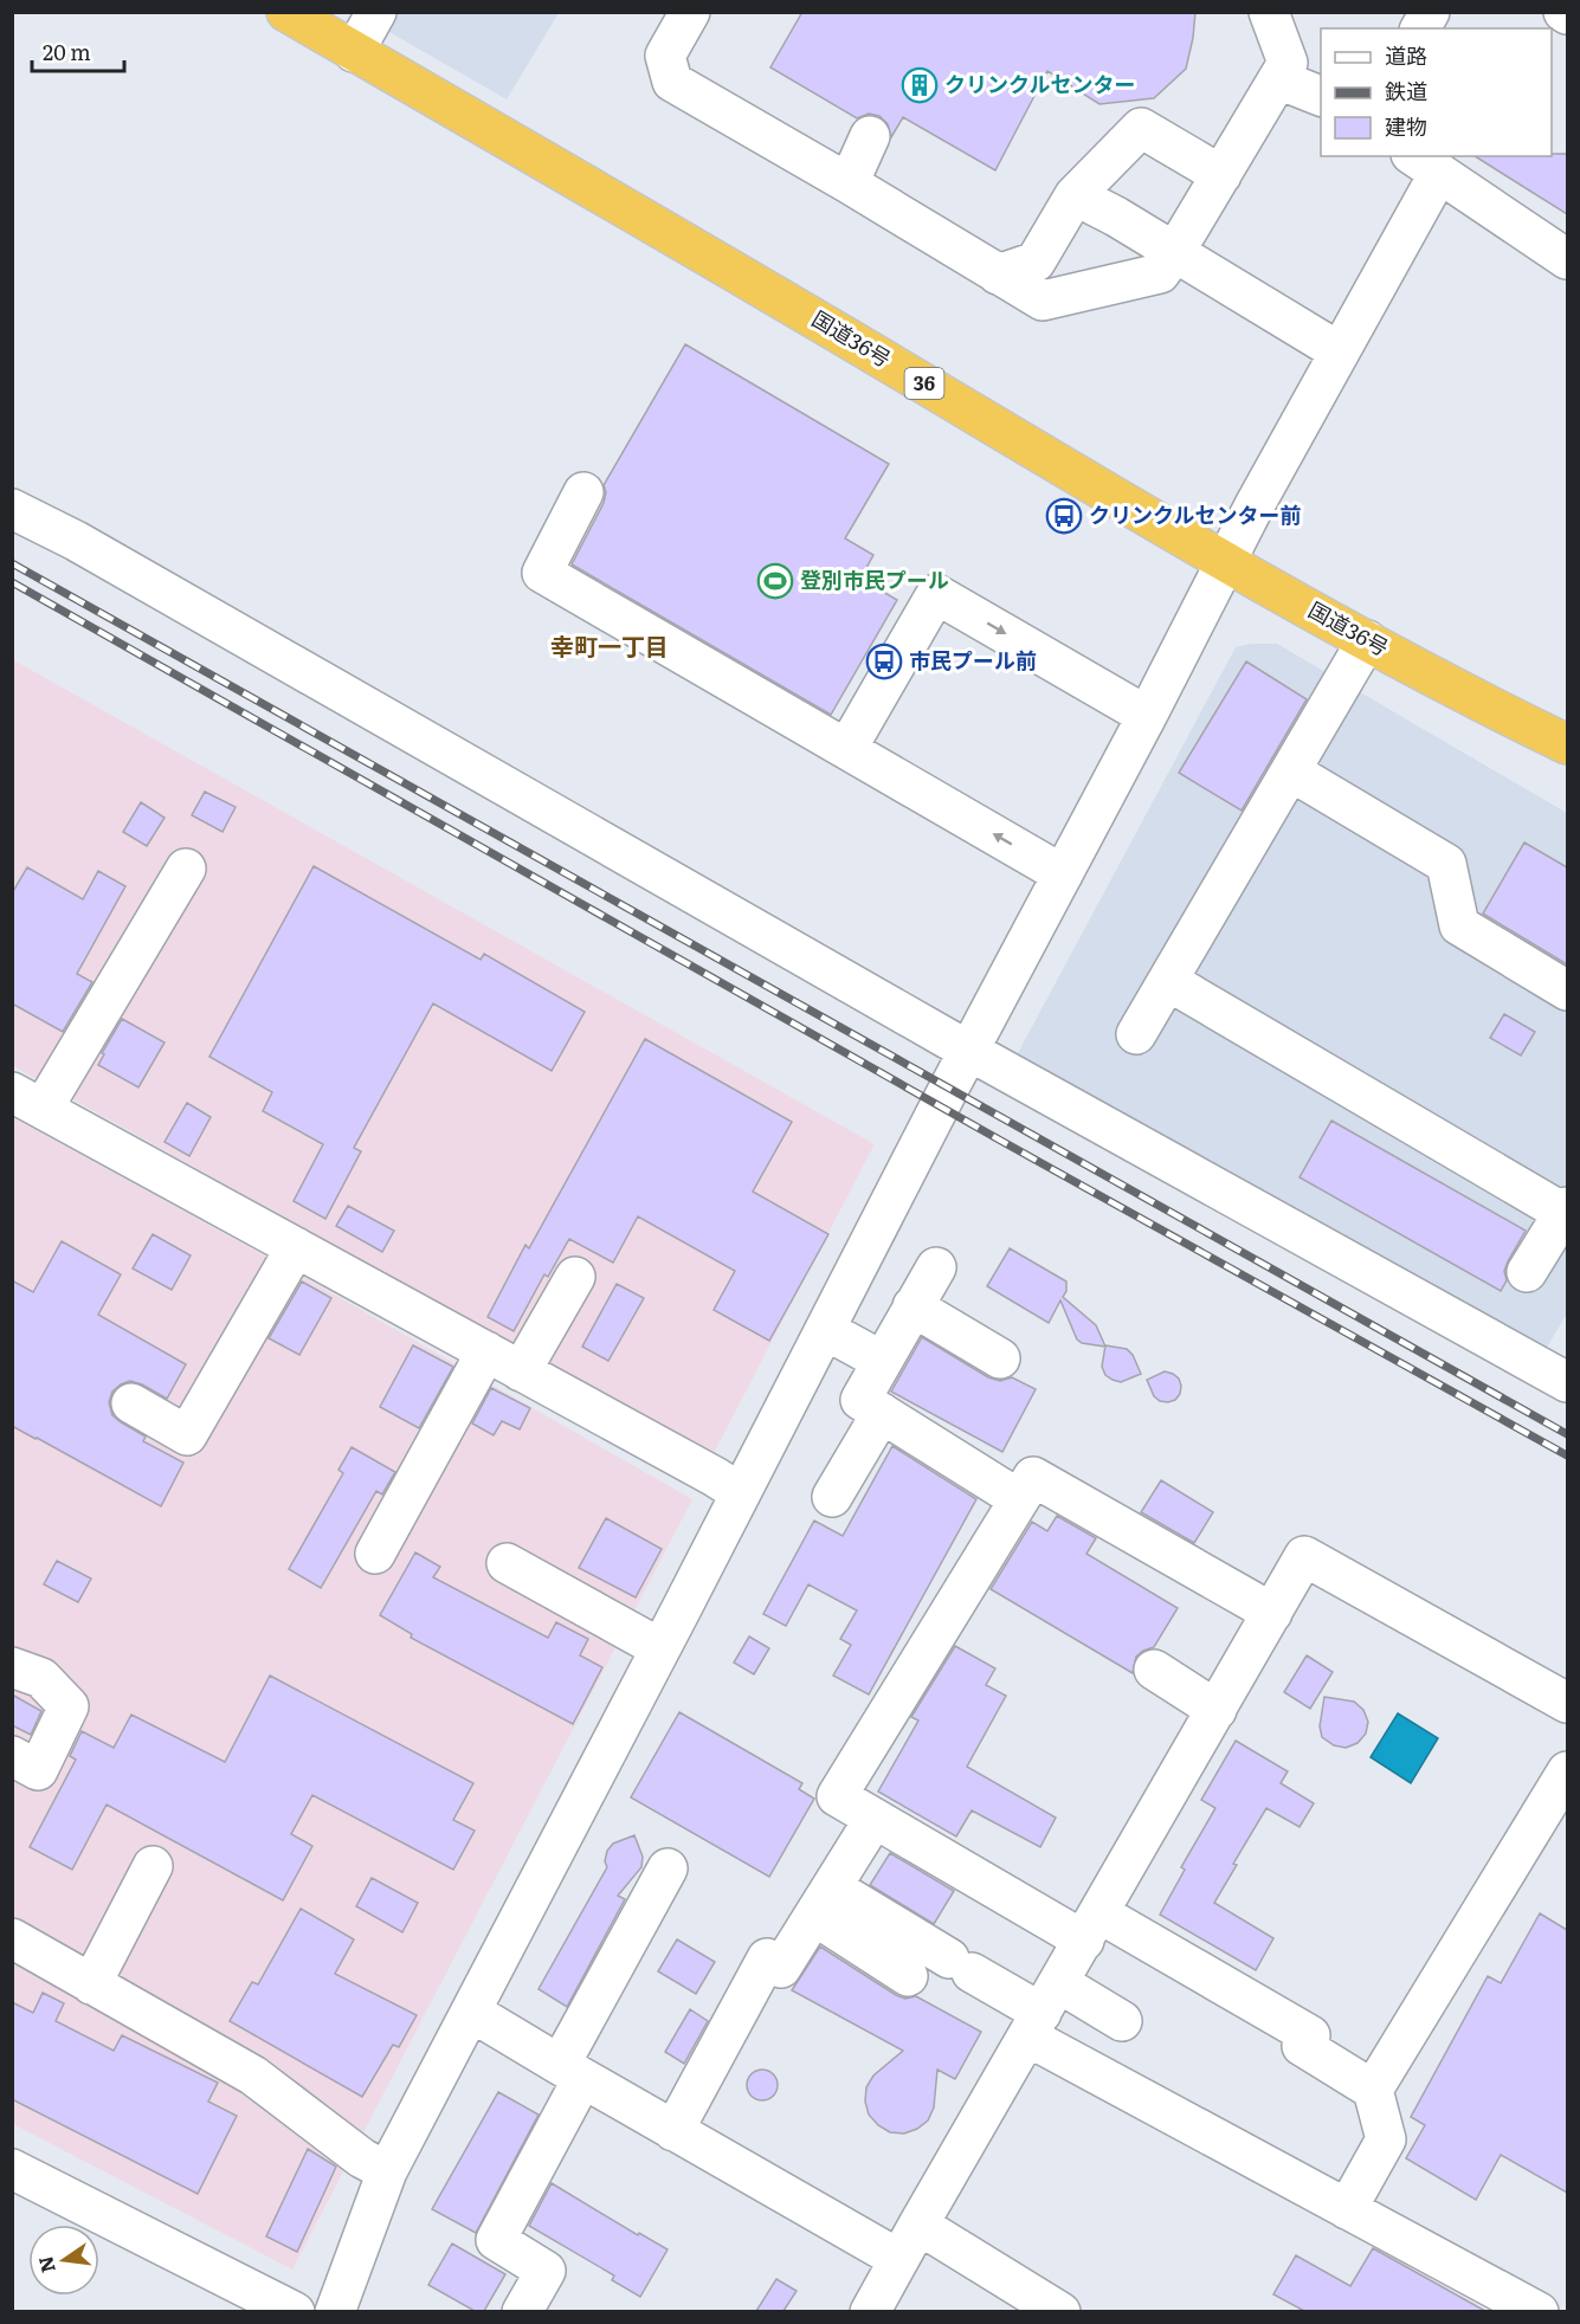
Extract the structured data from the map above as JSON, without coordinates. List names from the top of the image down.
{
  "streets": {
    "highway": ["国道36号", "36"]
  },
  "districts": ["幸町一丁目"],
  "places": {
    "building": ["クリンクルセンター"],
    "bus stop": ["クリンクルセンター前", "市民プール前"],
    "sports": ["登別市民プール"]
  },
  "legend": ["道路", "鉄道", "建物"],
  "scale_bar": "20 m",
  "north": "left"
}
